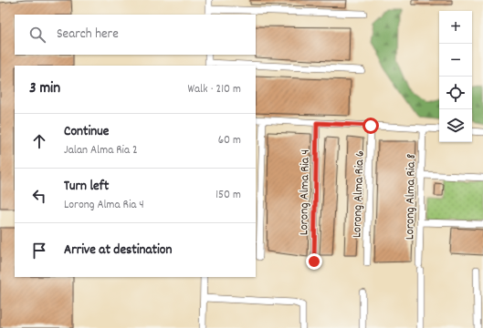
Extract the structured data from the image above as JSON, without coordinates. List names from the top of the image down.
{
  "streets": {
    "street": ["Lorong Alma Ria 4", "Lorong Alma Ria 6", "Lorong Alma Ria 8"]
  },
  "page": {
    "map_buttons": ["+", "−"],
    "search": "Search here",
    "heading": ["3 min", "Walk · 210 m"],
    "list": [
      ["Continue", "Jalan Alma Ria 2", "60 m"],
      ["Turn left", "Lorong Alma Ria 4", "150 m"],
      "Arrive at destination"
    ]
  }
}
